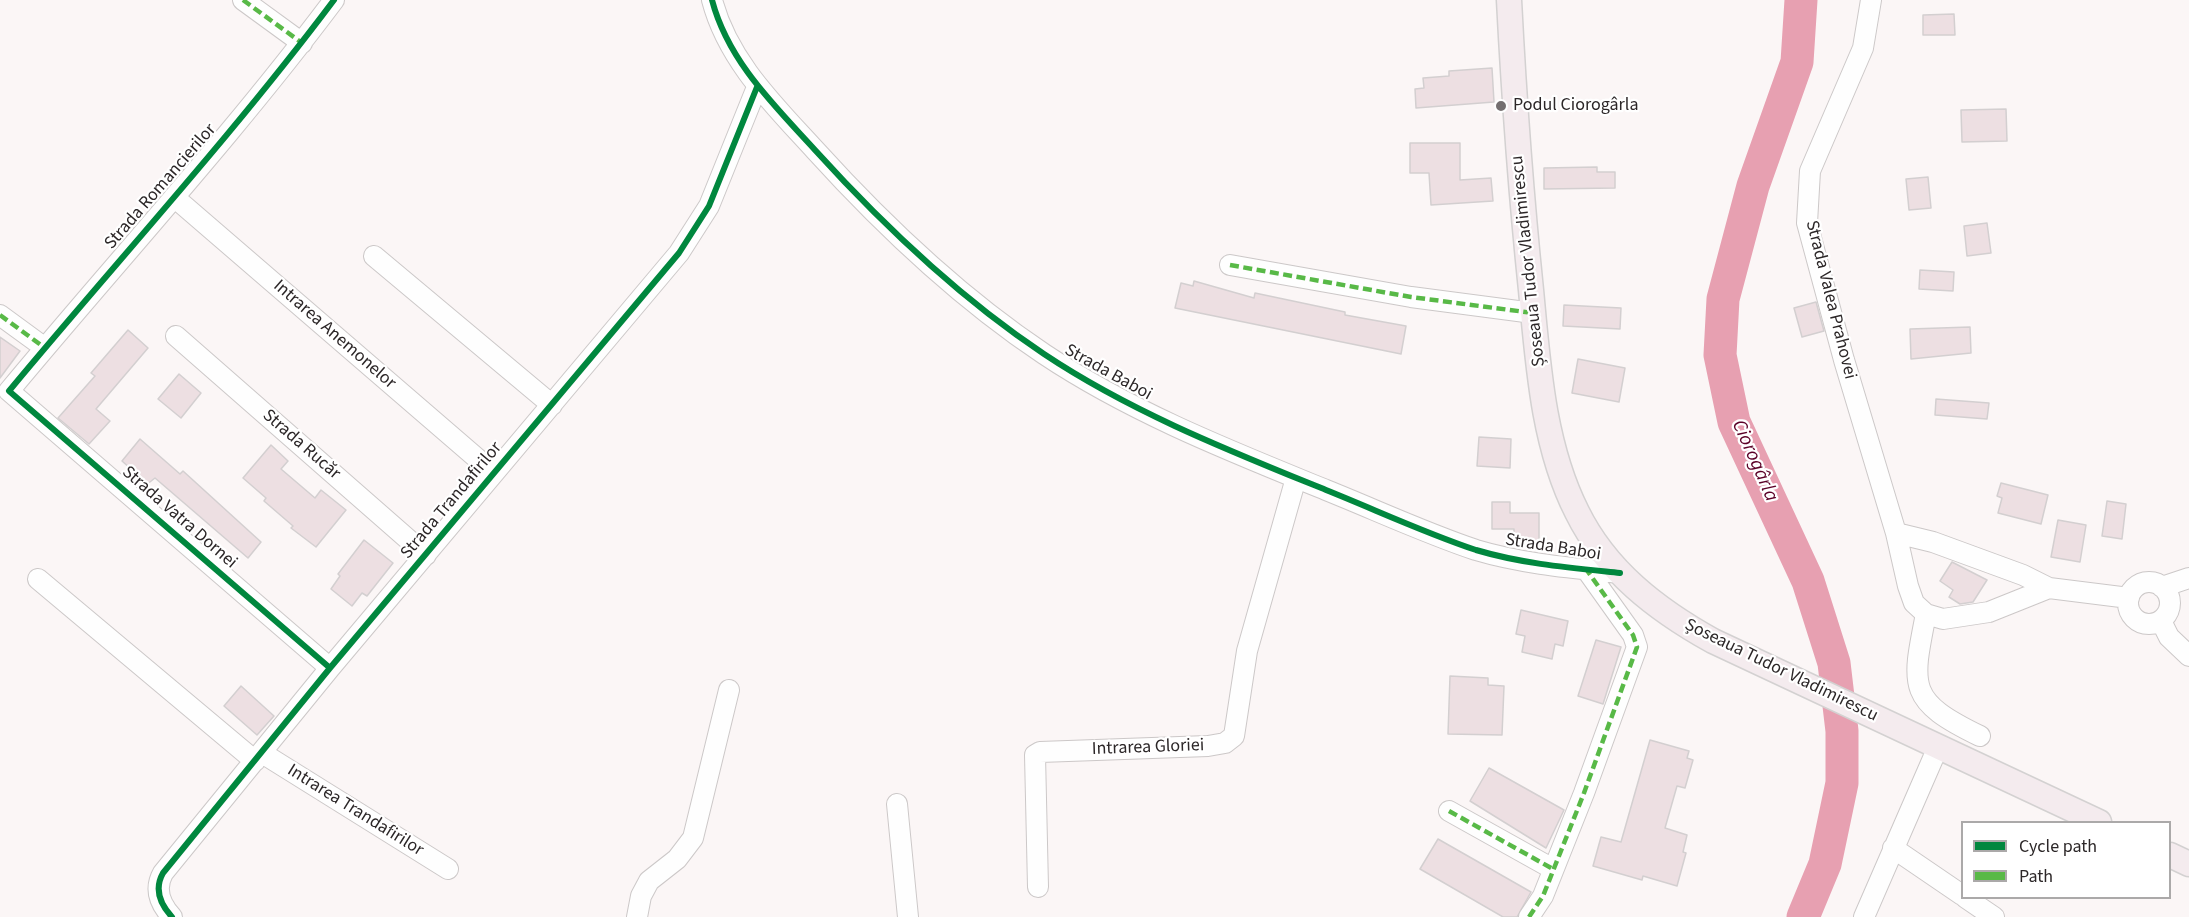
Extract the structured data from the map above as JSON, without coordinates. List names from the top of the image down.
{
  "streets": {
    "main road": ["Șoseaua Tudor Vladimirescu"],
    "street": [
      "Strada Romancierilor",
      "Strada Valea Prahovei",
      "Intrarea Anemonelor",
      "Strada Baboi",
      "Strada Rucăr",
      "Strada Trandafirilor",
      "Strada Vatra Dornei",
      "Intrarea Gloriei",
      "Intrarea Trandafirilor"
    ]
  },
  "crossings": [
    ["Strada Romancierilor", "Intrarea Anemonelor"],
    ["Strada Romancierilor", "Strada Vatra Dornei"],
    ["Șoseaua Tudor Vladimirescu", "Strada Baboi"],
    ["Intrarea Anemonelor", "Strada Trandafirilor"],
    ["Strada Baboi", "Strada Trandafirilor"],
    ["Strada Baboi", "Intrarea Gloriei"],
    ["Strada Rucăr", "Strada Trandafirilor"],
    ["Strada Trandafirilor", "Strada Vatra Dornei"],
    ["Strada Trandafirilor", "Intrarea Trandafirilor"]
  ],
  "water": ["Ciorogârla"],
  "places": ["Podul Ciorogârla"],
  "legend": ["Cycle path", "Path"]
}
